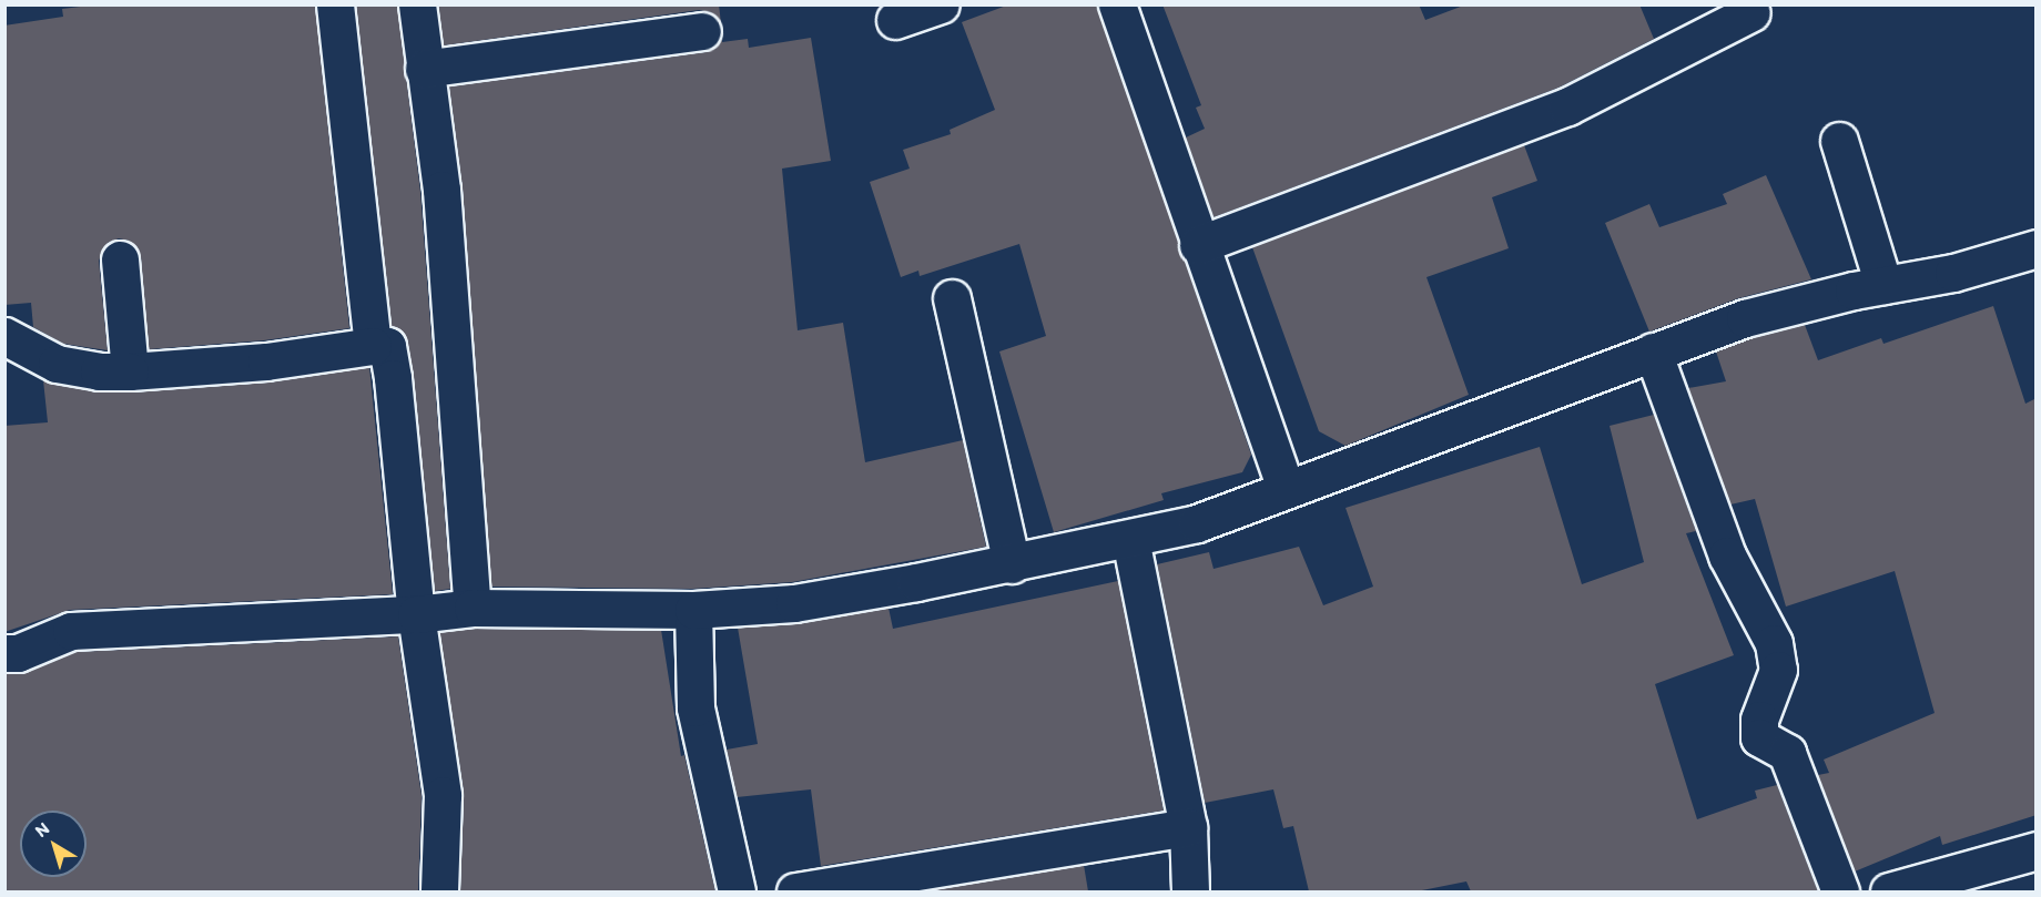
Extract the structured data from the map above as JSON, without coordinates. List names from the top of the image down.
{
  "north": "top left"
}
